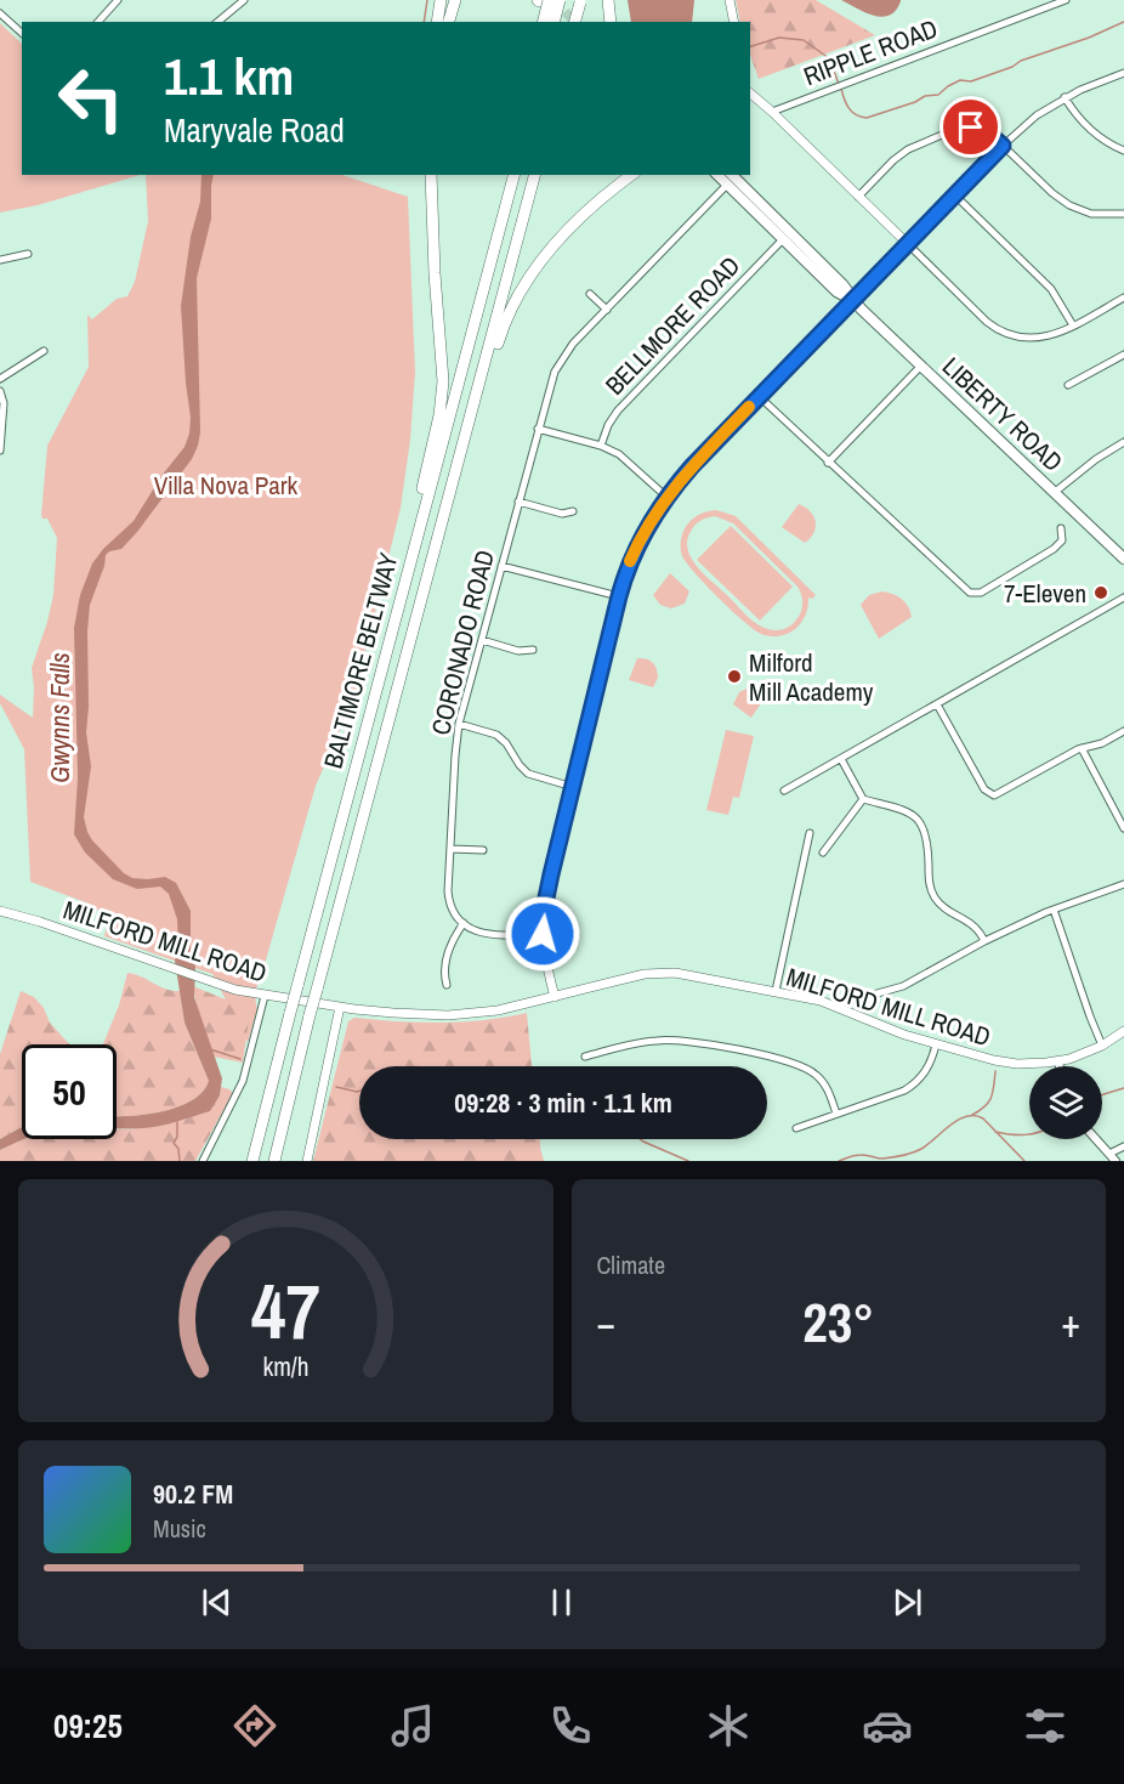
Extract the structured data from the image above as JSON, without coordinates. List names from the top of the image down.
{
  "streets": {
    "highway": ["BALTIMORE BELTWAY"],
    "main road": ["LIBERTY ROAD", "MILFORD MILL ROAD"],
    "street": ["RIPPLE ROAD", "BELLMORE ROAD", "CORONADO ROAD"]
  },
  "crossings": [
    ["BELLMORE ROAD", "LIBERTY ROAD"],
    ["LIBERTY ROAD", "CORONADO ROAD"]
  ],
  "water": ["Gwynns Falls"],
  "parks": ["Villa Nova Park"],
  "places": ["7-Eleven", "Milford Mill Academy"],
  "page": {
    "turn": ["1.1 km", "Maryvale Road"],
    "limit": "50",
    "trip": "09:28 · 3 min · 1.1 km",
    "tile": "Climate",
    "heat": ["−", "23°", "+"],
    "song": ["90.2 FM", "Music"],
    "tabs": "09:25",
    "gauge": ["47", "km/h"]
  }
}
